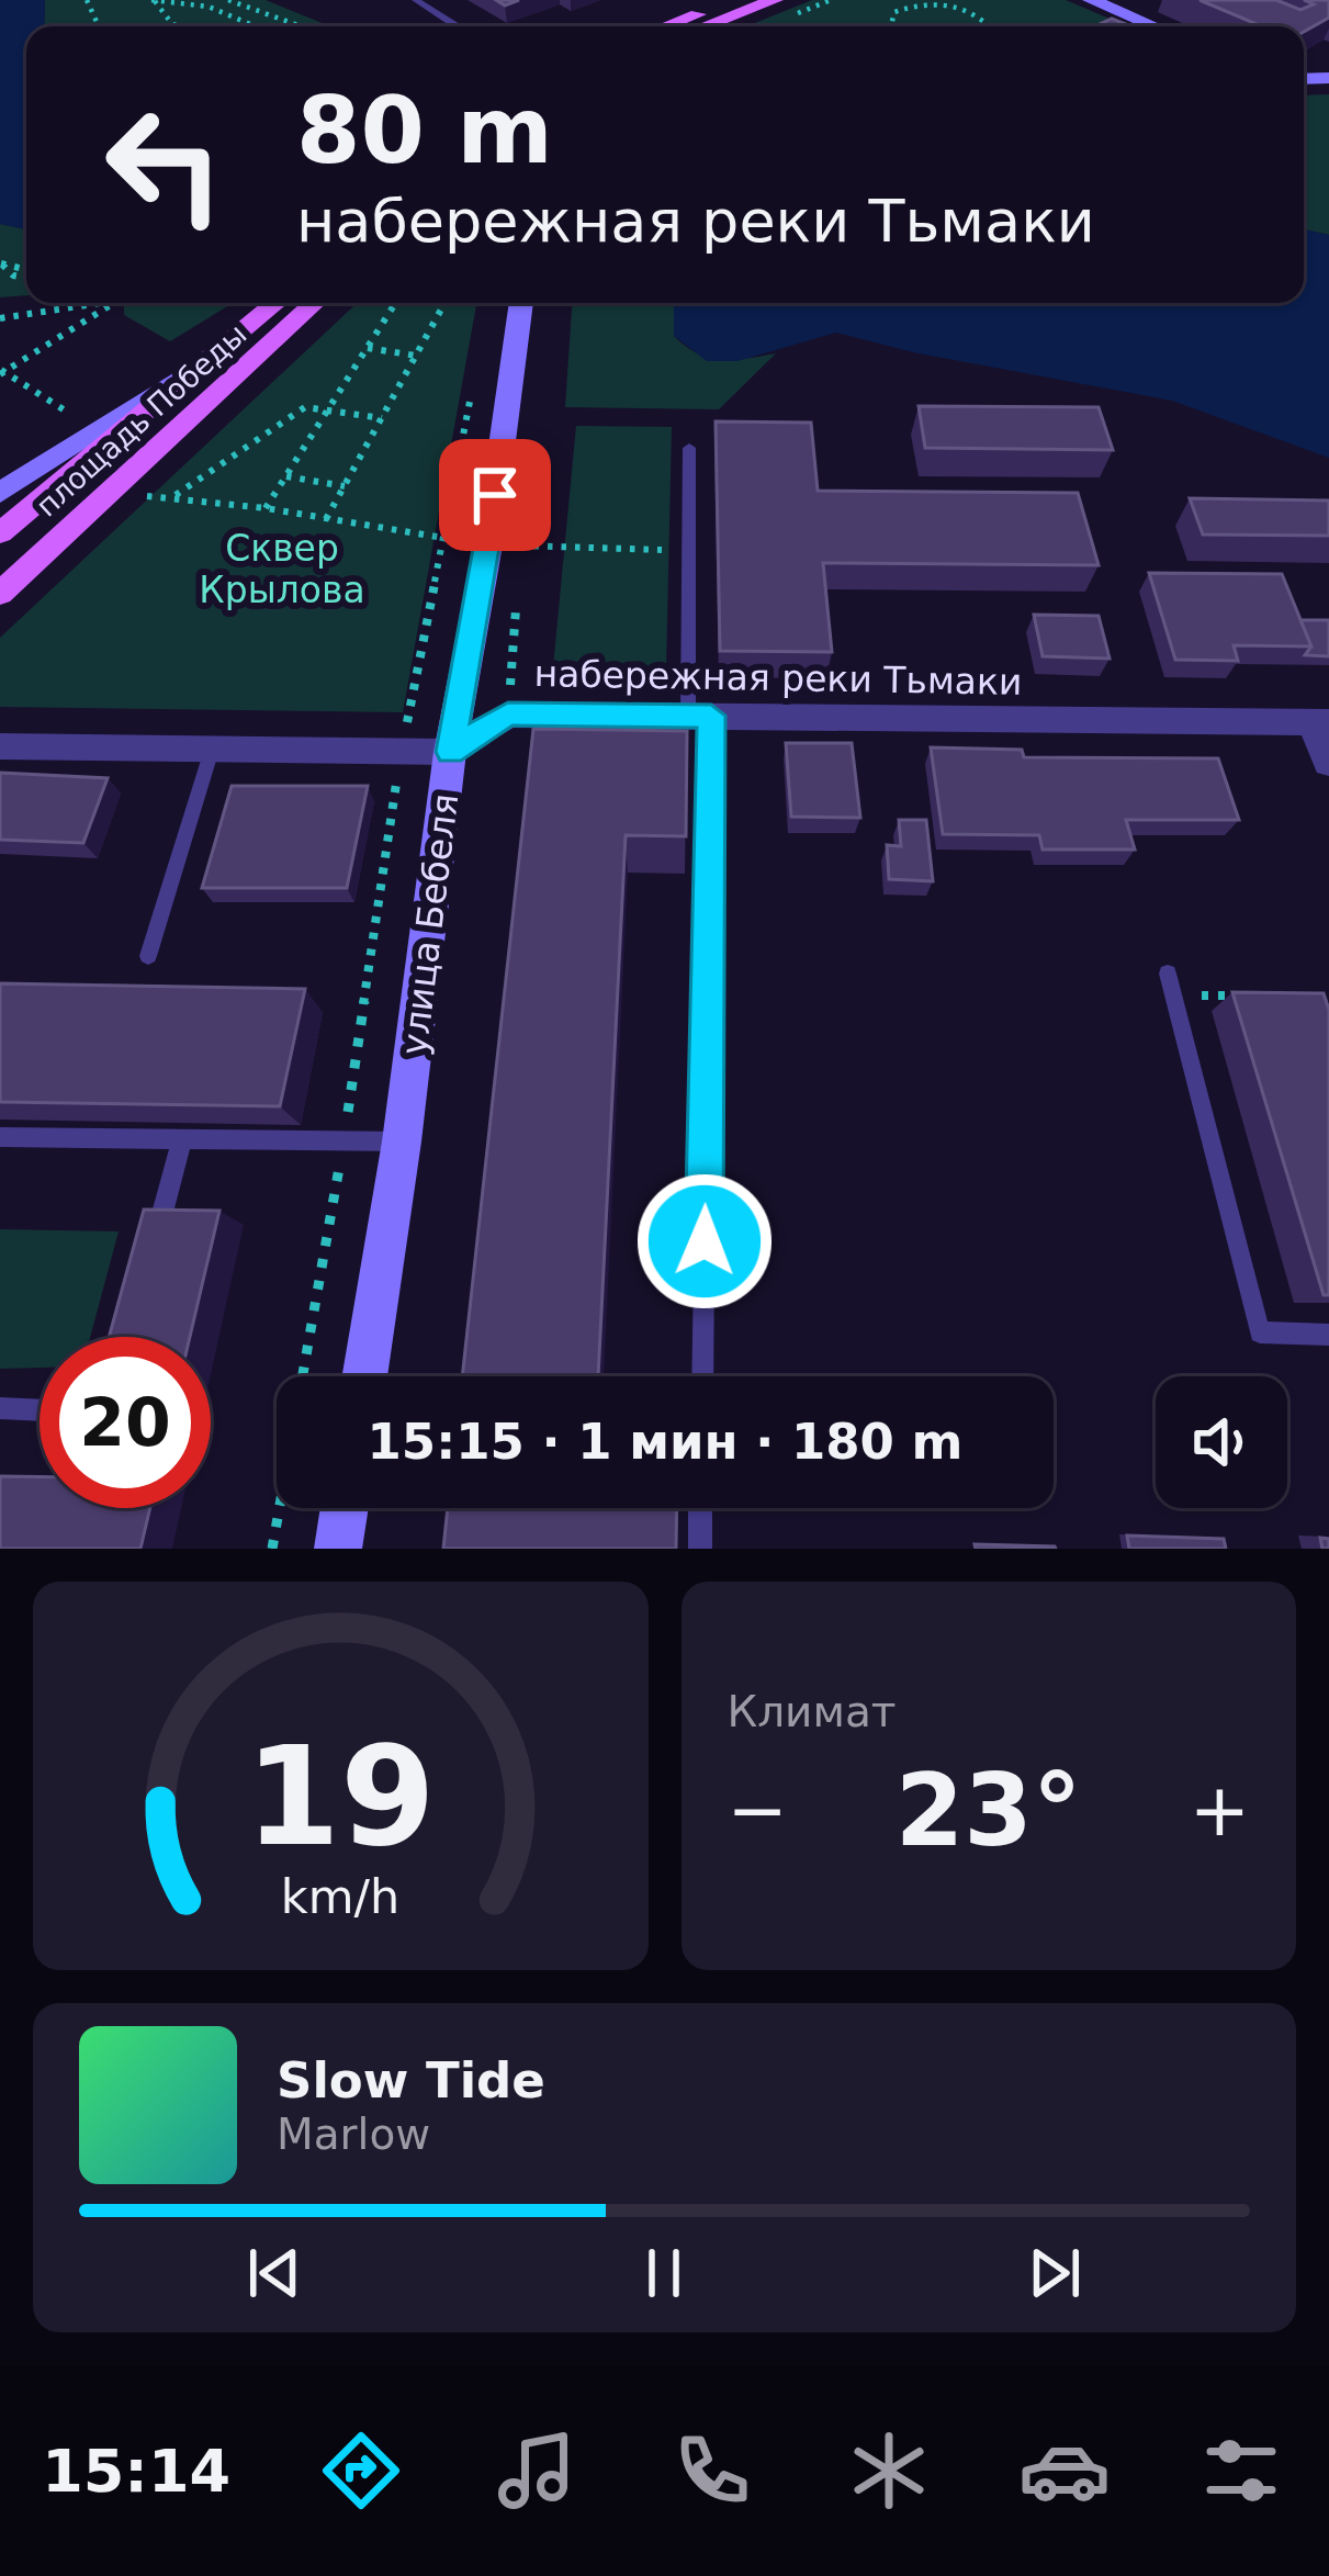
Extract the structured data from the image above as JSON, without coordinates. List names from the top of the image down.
{
  "streets": {
    "main road": ["площадь Победы"],
    "street": ["набережная реки Тьмаки", "улица Бебеля"]
  },
  "crossings": [
    ["набережная реки Тьмаки", "улица Бебеля"]
  ],
  "parks": ["Сквер Крылова"],
  "page": {
    "turn": ["80 m", "набережная реки Тьмаки"],
    "limit": "20",
    "trip": "15:15 · 1 мин · 180 m",
    "tile": "Климат",
    "heat": ["−", "23°", "+"],
    "song": ["Slow Tide", "Marlow"],
    "tabs": "15:14",
    "gauge": ["19", "km/h"]
  }
}
